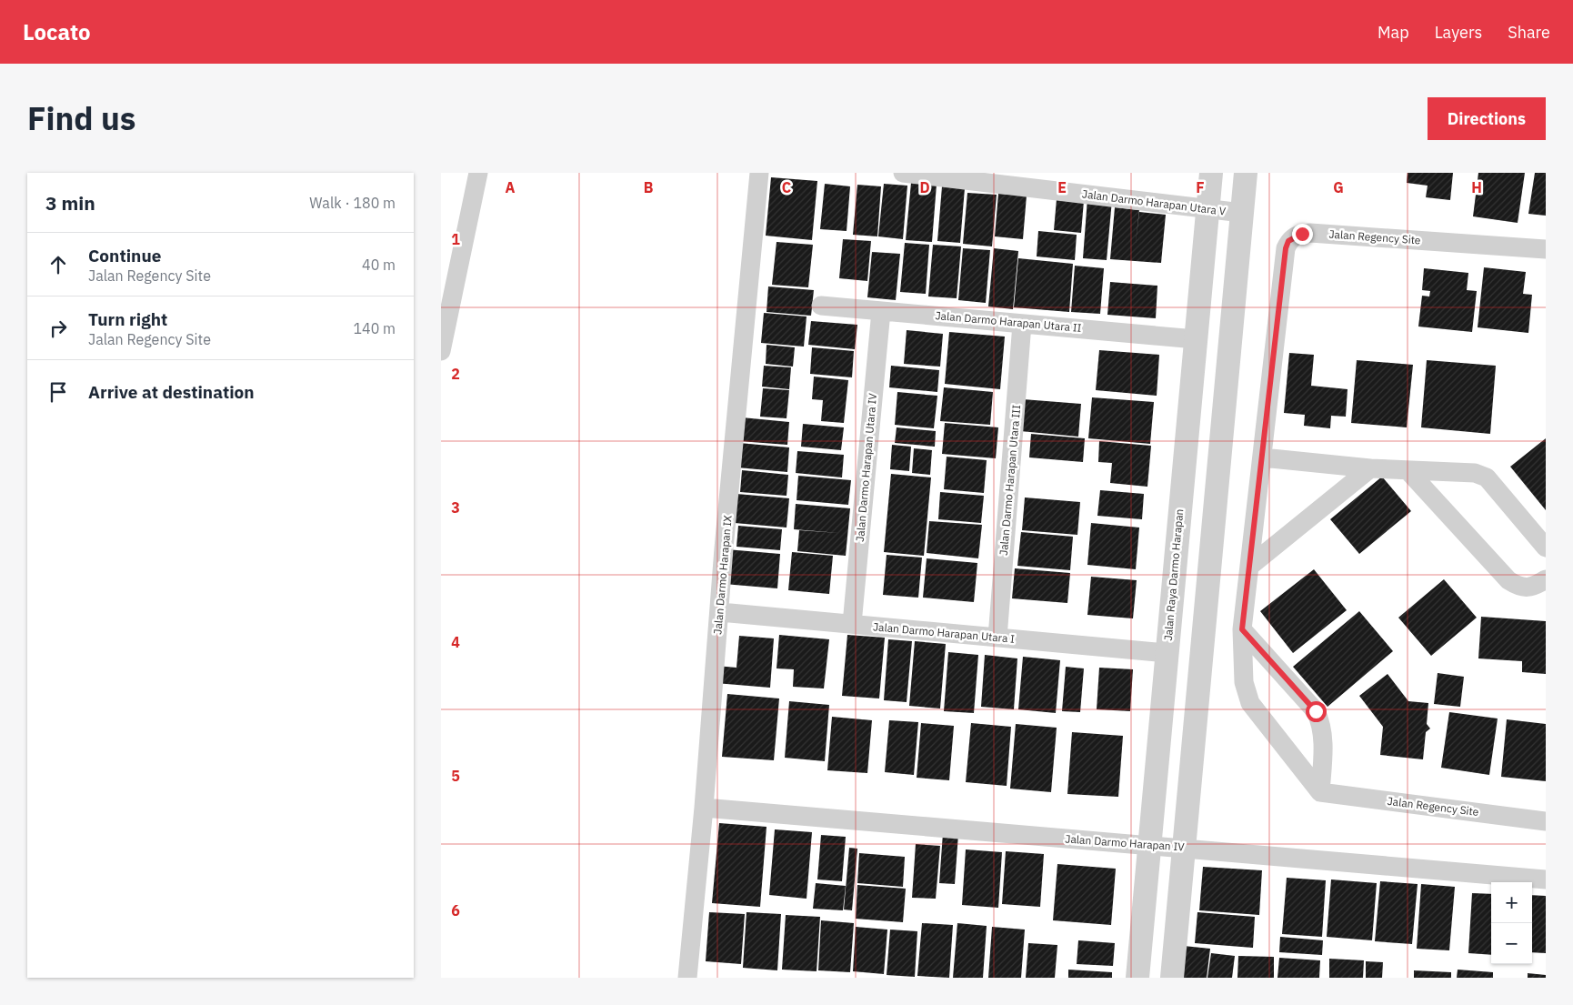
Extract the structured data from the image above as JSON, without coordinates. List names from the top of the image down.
{
  "streets": {
    "street": [
      "Jalan Darmo Harapan Utara V",
      "Jalan Regency Site",
      "Jalan Darmo Harapan Utara II",
      "Jalan Darmo Harapan Utara IV",
      "Jalan Darmo Harapan Utara III",
      "Jalan Darmo Harapan IX",
      "Jalan Raya Darmo Harapan",
      "Jalan Darmo Harapan Utara I",
      "Jalan Darmo Harapan IV"
    ]
  },
  "crossings": [
    ["Jalan Darmo Harapan Utara V", "Jalan Raya Darmo Harapan"],
    ["Jalan Darmo Harapan Utara II", "Jalan Darmo Harapan Utara IV"],
    ["Jalan Darmo Harapan Utara II", "Jalan Darmo Harapan Utara III"],
    ["Jalan Darmo Harapan Utara II", "Jalan Raya Darmo Harapan"],
    ["Jalan Darmo Harapan Utara IV", "Jalan Darmo Harapan Utara I"],
    ["Jalan Darmo Harapan Utara III", "Jalan Darmo Harapan Utara I"],
    ["Jalan Darmo Harapan IX", "Jalan Darmo Harapan Utara I"],
    ["Jalan Darmo Harapan IX", "Jalan Darmo Harapan IV"],
    ["Jalan Raya Darmo Harapan", "Jalan Darmo Harapan Utara I"],
    ["Jalan Raya Darmo Harapan", "Jalan Darmo Harapan IV"]
  ],
  "page": {
    "header": "Locato",
    "nav": ["Map", "Layers", "Share"],
    "title": "Find us",
    "buttons": "Directions",
    "heading": ["3 min", "Walk · 180 m"],
    "list": [
      ["Continue", "Jalan Regency Site", "40 m"],
      ["Turn right", "Jalan Regency Site", "140 m"],
      "Arrive at destination"
    ],
    "map_buttons": ["+", "−"]
  },
  "grid": {
    "columns": [
      "A",
      "B",
      "C",
      "D",
      "E",
      "F",
      "G",
      "H"
    ],
    "rows": [
      "1",
      "2",
      "3",
      "4",
      "5",
      "6"
    ]
  }
}
